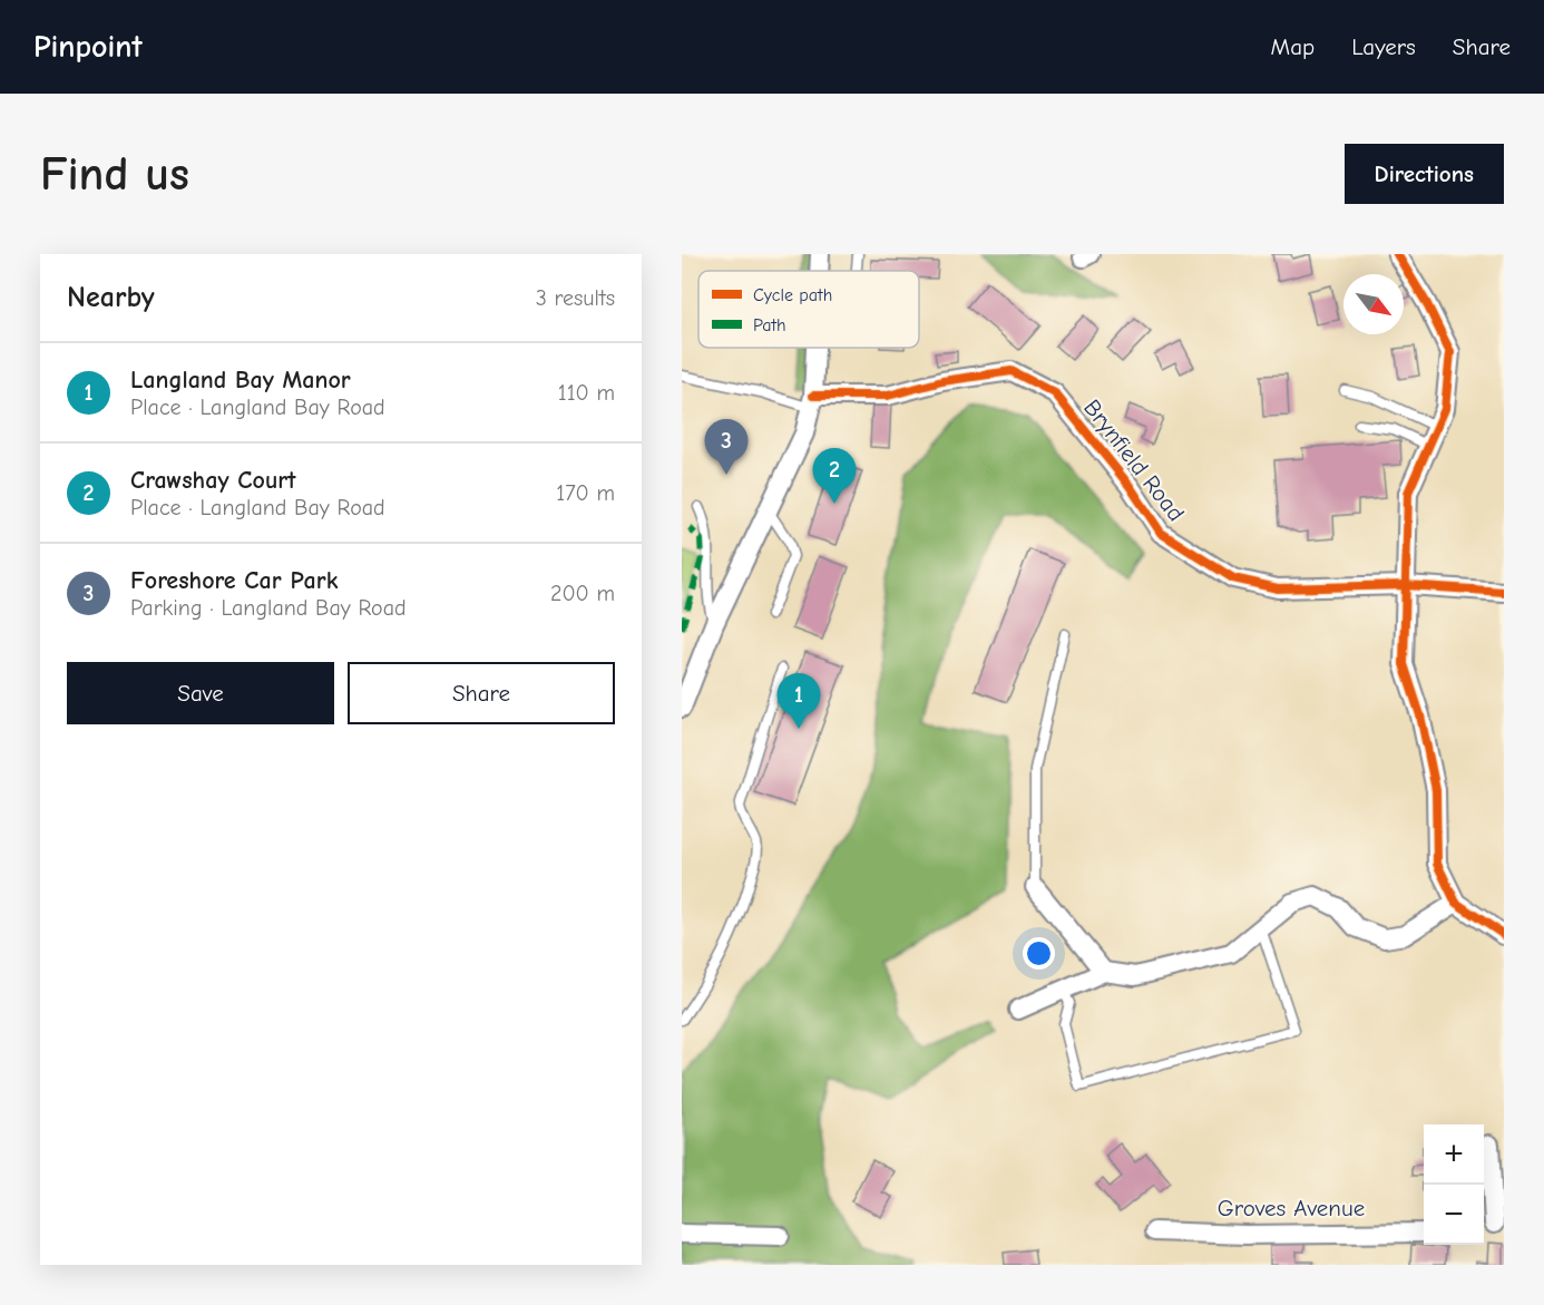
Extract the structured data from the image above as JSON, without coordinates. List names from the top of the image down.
{
  "streets": {
    "street": ["Brynfield Road", "Groves Avenue"]
  },
  "legend": ["Cycle path", "Path"],
  "north": "bottom right",
  "page": {
    "header": "Pinpoint",
    "nav": ["Map", "Layers", "Share"],
    "buttons": [
      "Directions",
      ["Save", "Share"]
    ],
    "title": "Find us",
    "heading": ["Nearby", "3 results"],
    "list": [
      {
        "mark": "1",
        "name": "Langland Bay Manor",
        "note": "Place · Langland Bay Road",
        "value": "110 m"
      },
      {
        "mark": "2",
        "name": "Crawshay Court",
        "note": "Place · Langland Bay Road",
        "value": "170 m"
      },
      {
        "mark": "3",
        "name": "Foreshore Car Park",
        "note": "Parking · Langland Bay Road",
        "value": "200 m"
      }
    ],
    "pins": ["3", "2", "1"],
    "map_buttons": ["+", "−"]
  }
}
